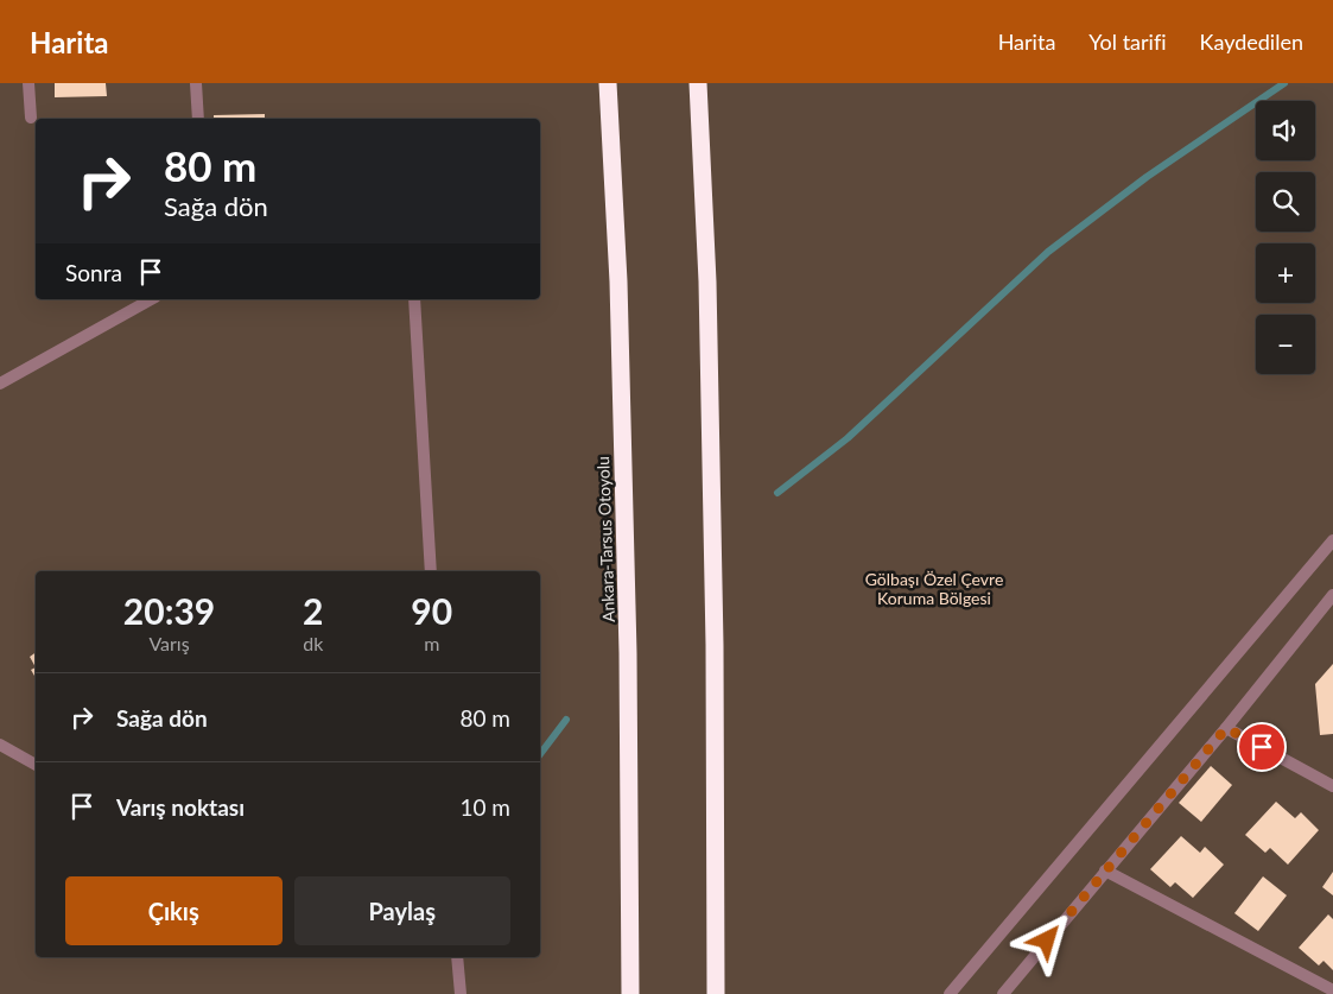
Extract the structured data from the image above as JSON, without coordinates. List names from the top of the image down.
{
  "streets": {
    "highway": ["Ankara-Tarsus Otoyolu"]
  },
  "parks": ["Gölbaşı Özel Çevre Koruma Bölgesi"],
  "page": {
    "header": "Harita",
    "nav": ["Harita", "Yol tarifi", "Kaydedilen"],
    "map_buttons": ["+", "−"],
    "turn": ["80 m", "Sağa dön"],
    "then": "Sonra",
    "eta": [
      "20:39",
      "Varış",
      "2",
      "dk",
      "90",
      "m"
    ],
    "list": [
      {
        "name": "Sağa dön",
        "value": "80 m"
      },
      {
        "name": "Varış noktası",
        "value": "10 m"
      }
    ],
    "buttons": ["Çıkış", "Paylaş"]
  }
}
